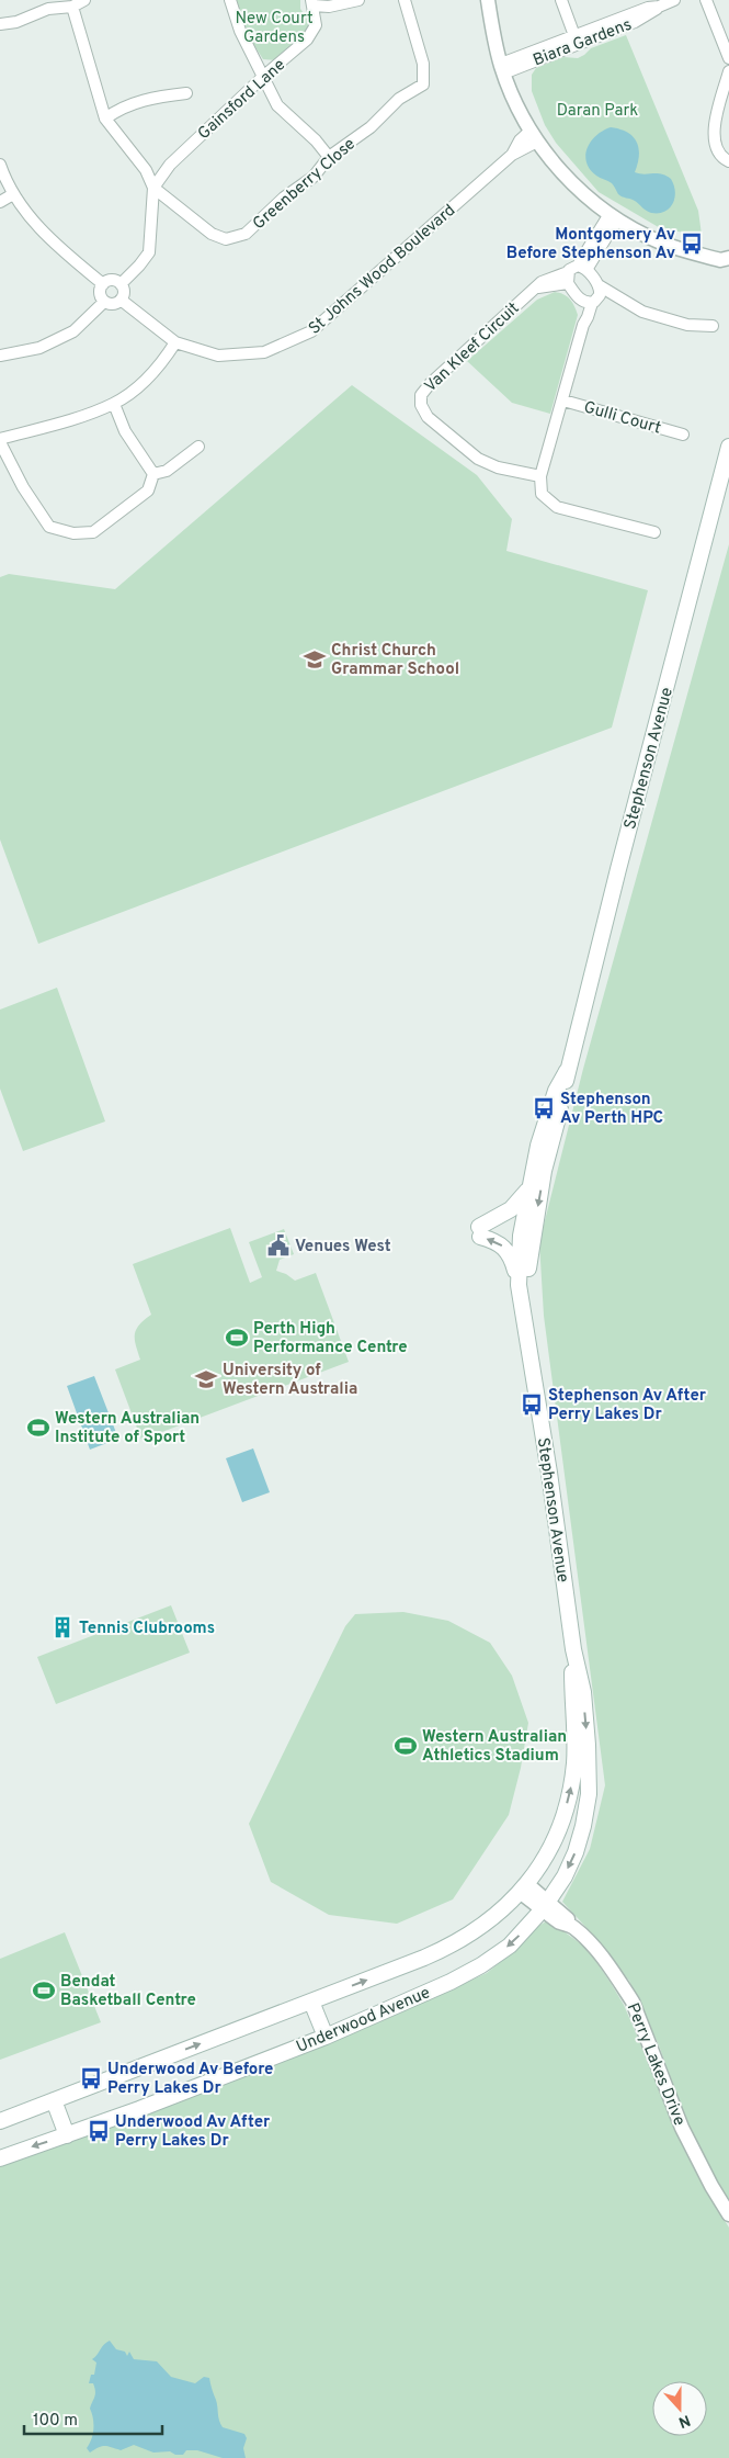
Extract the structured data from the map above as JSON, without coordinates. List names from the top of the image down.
{
  "streets": {
    "main road": ["Stephenson Avenue", "Underwood Avenue"],
    "street": [
      "Biara Gardens",
      "Gainsford Lane",
      "Greenberry Close",
      "St Johns Wood Boulevard",
      "Van Kleef Circuit",
      "Gulli Court",
      "Perry Lakes Drive"
    ]
  },
  "crossings": [
    ["Gainsford Lane", "Greenberry Close"],
    ["Stephenson Avenue", "Underwood Avenue"],
    ["Stephenson Avenue", "Perry Lakes Drive"],
    ["Underwood Avenue", "Perry Lakes Drive"]
  ],
  "parks": ["New Court Gardens", "Daran Park"],
  "places": {
    "bus stop": [
      "Montgomery Av Before Stephenson Av",
      "Stephenson Av Perth HPC",
      "Stephenson Av After Perry Lakes Dr",
      "Underwood Av Before Perry Lakes Dr",
      "Underwood Av After Perry Lakes Dr"
    ],
    "school or university": ["Christ Church Grammar School", "University of Western Australia"],
    "public building": ["Venues West"],
    "sports": [
      "Perth High Performance Centre",
      "Western Australian Institute of Sport",
      "Western Australian Athletics Stadium",
      "Bendat Basketball Centre"
    ],
    "building": ["Tennis Clubrooms"]
  },
  "scale_bar": "100 m",
  "north": "bottom"
}
